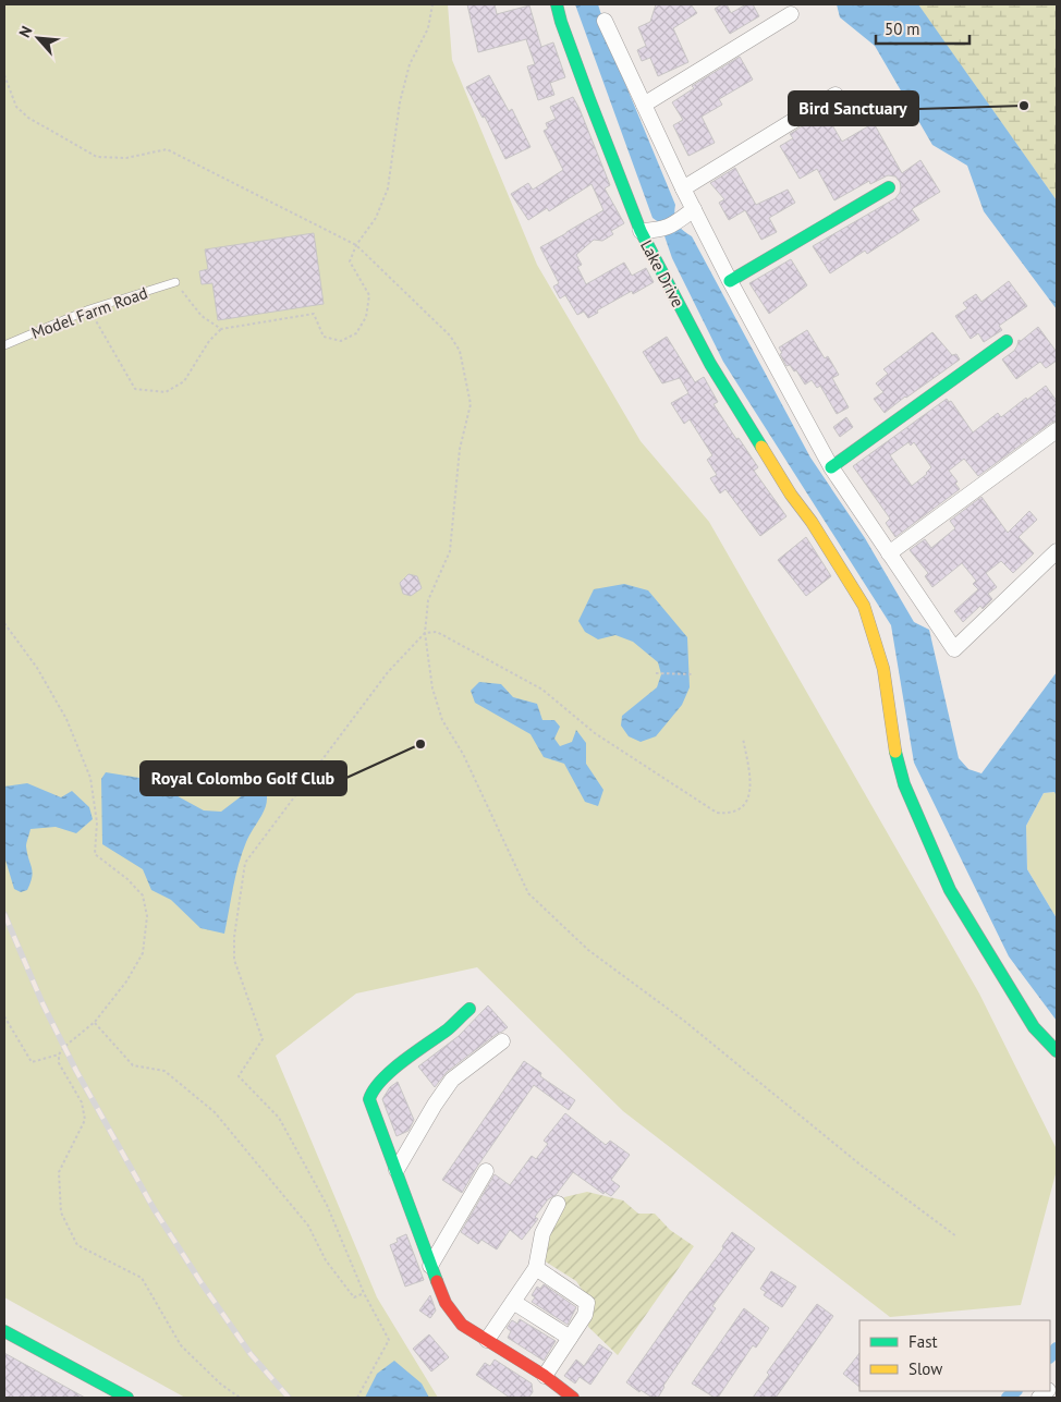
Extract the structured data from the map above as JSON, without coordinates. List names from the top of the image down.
{
  "streets": {
    "street": ["Lake Drive"],
    "lane": ["Model Farm Road"]
  },
  "places": ["Bird Sanctuary", "Royal Colombo Golf Club"],
  "legend": ["Fast", "Slow"],
  "scale_bar": "50 m",
  "north": "top left"
}
